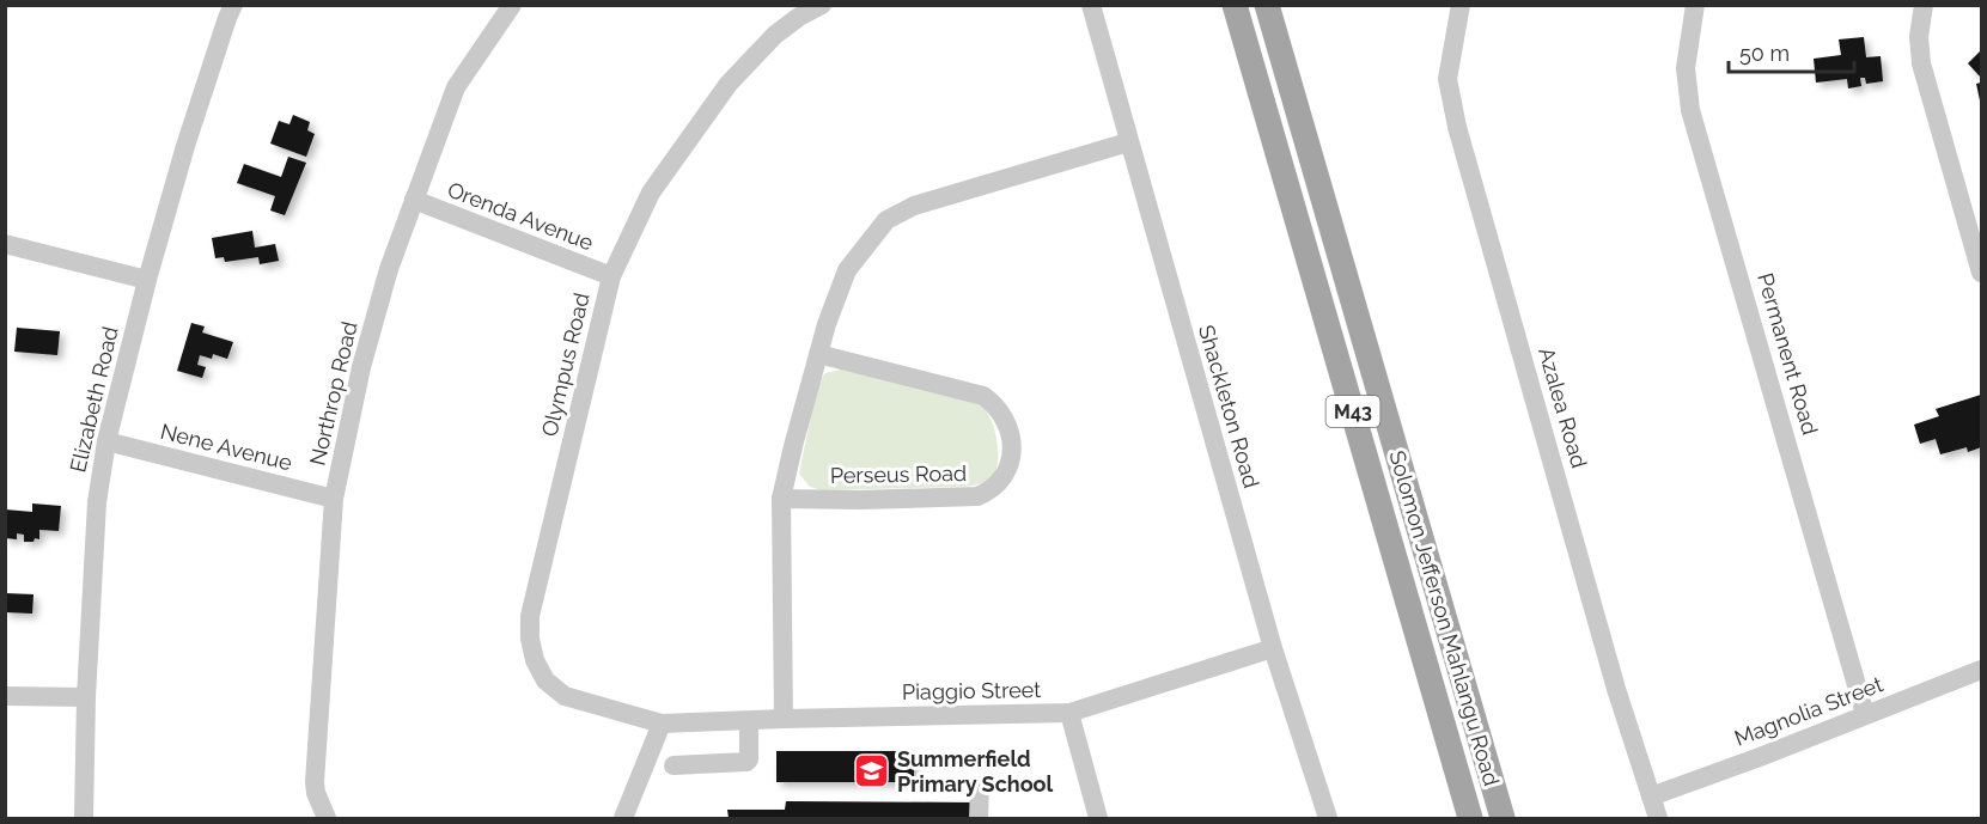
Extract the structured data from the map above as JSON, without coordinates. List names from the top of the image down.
{
  "streets": {
    "main road": ["M43", "Solomon Jefferson Mahlangu Road"],
    "street": [
      "Orenda Avenue",
      "Permanent Road",
      "Olympus Road",
      "Northrop Road",
      "Elizabeth Road",
      "Shackleton Road",
      "Azalea Road",
      "Nene Avenue",
      "Perseus Road",
      "Piaggio Street",
      "Magnolia Street"
    ]
  },
  "crossings": [
    ["Orenda Avenue", "Olympus Road"],
    ["Orenda Avenue", "Northrop Road"],
    ["Permanent Road", "Magnolia Street"],
    ["Olympus Road", "Piaggio Street"],
    ["Northrop Road", "Nene Avenue"],
    ["Elizabeth Road", "Nene Avenue"],
    ["Shackleton Road", "Piaggio Street"],
    ["Azalea Road", "Magnolia Street"]
  ],
  "places": {
    "school or university": ["Summerfield Primary School"]
  },
  "scale_bar": "50 m"
}
